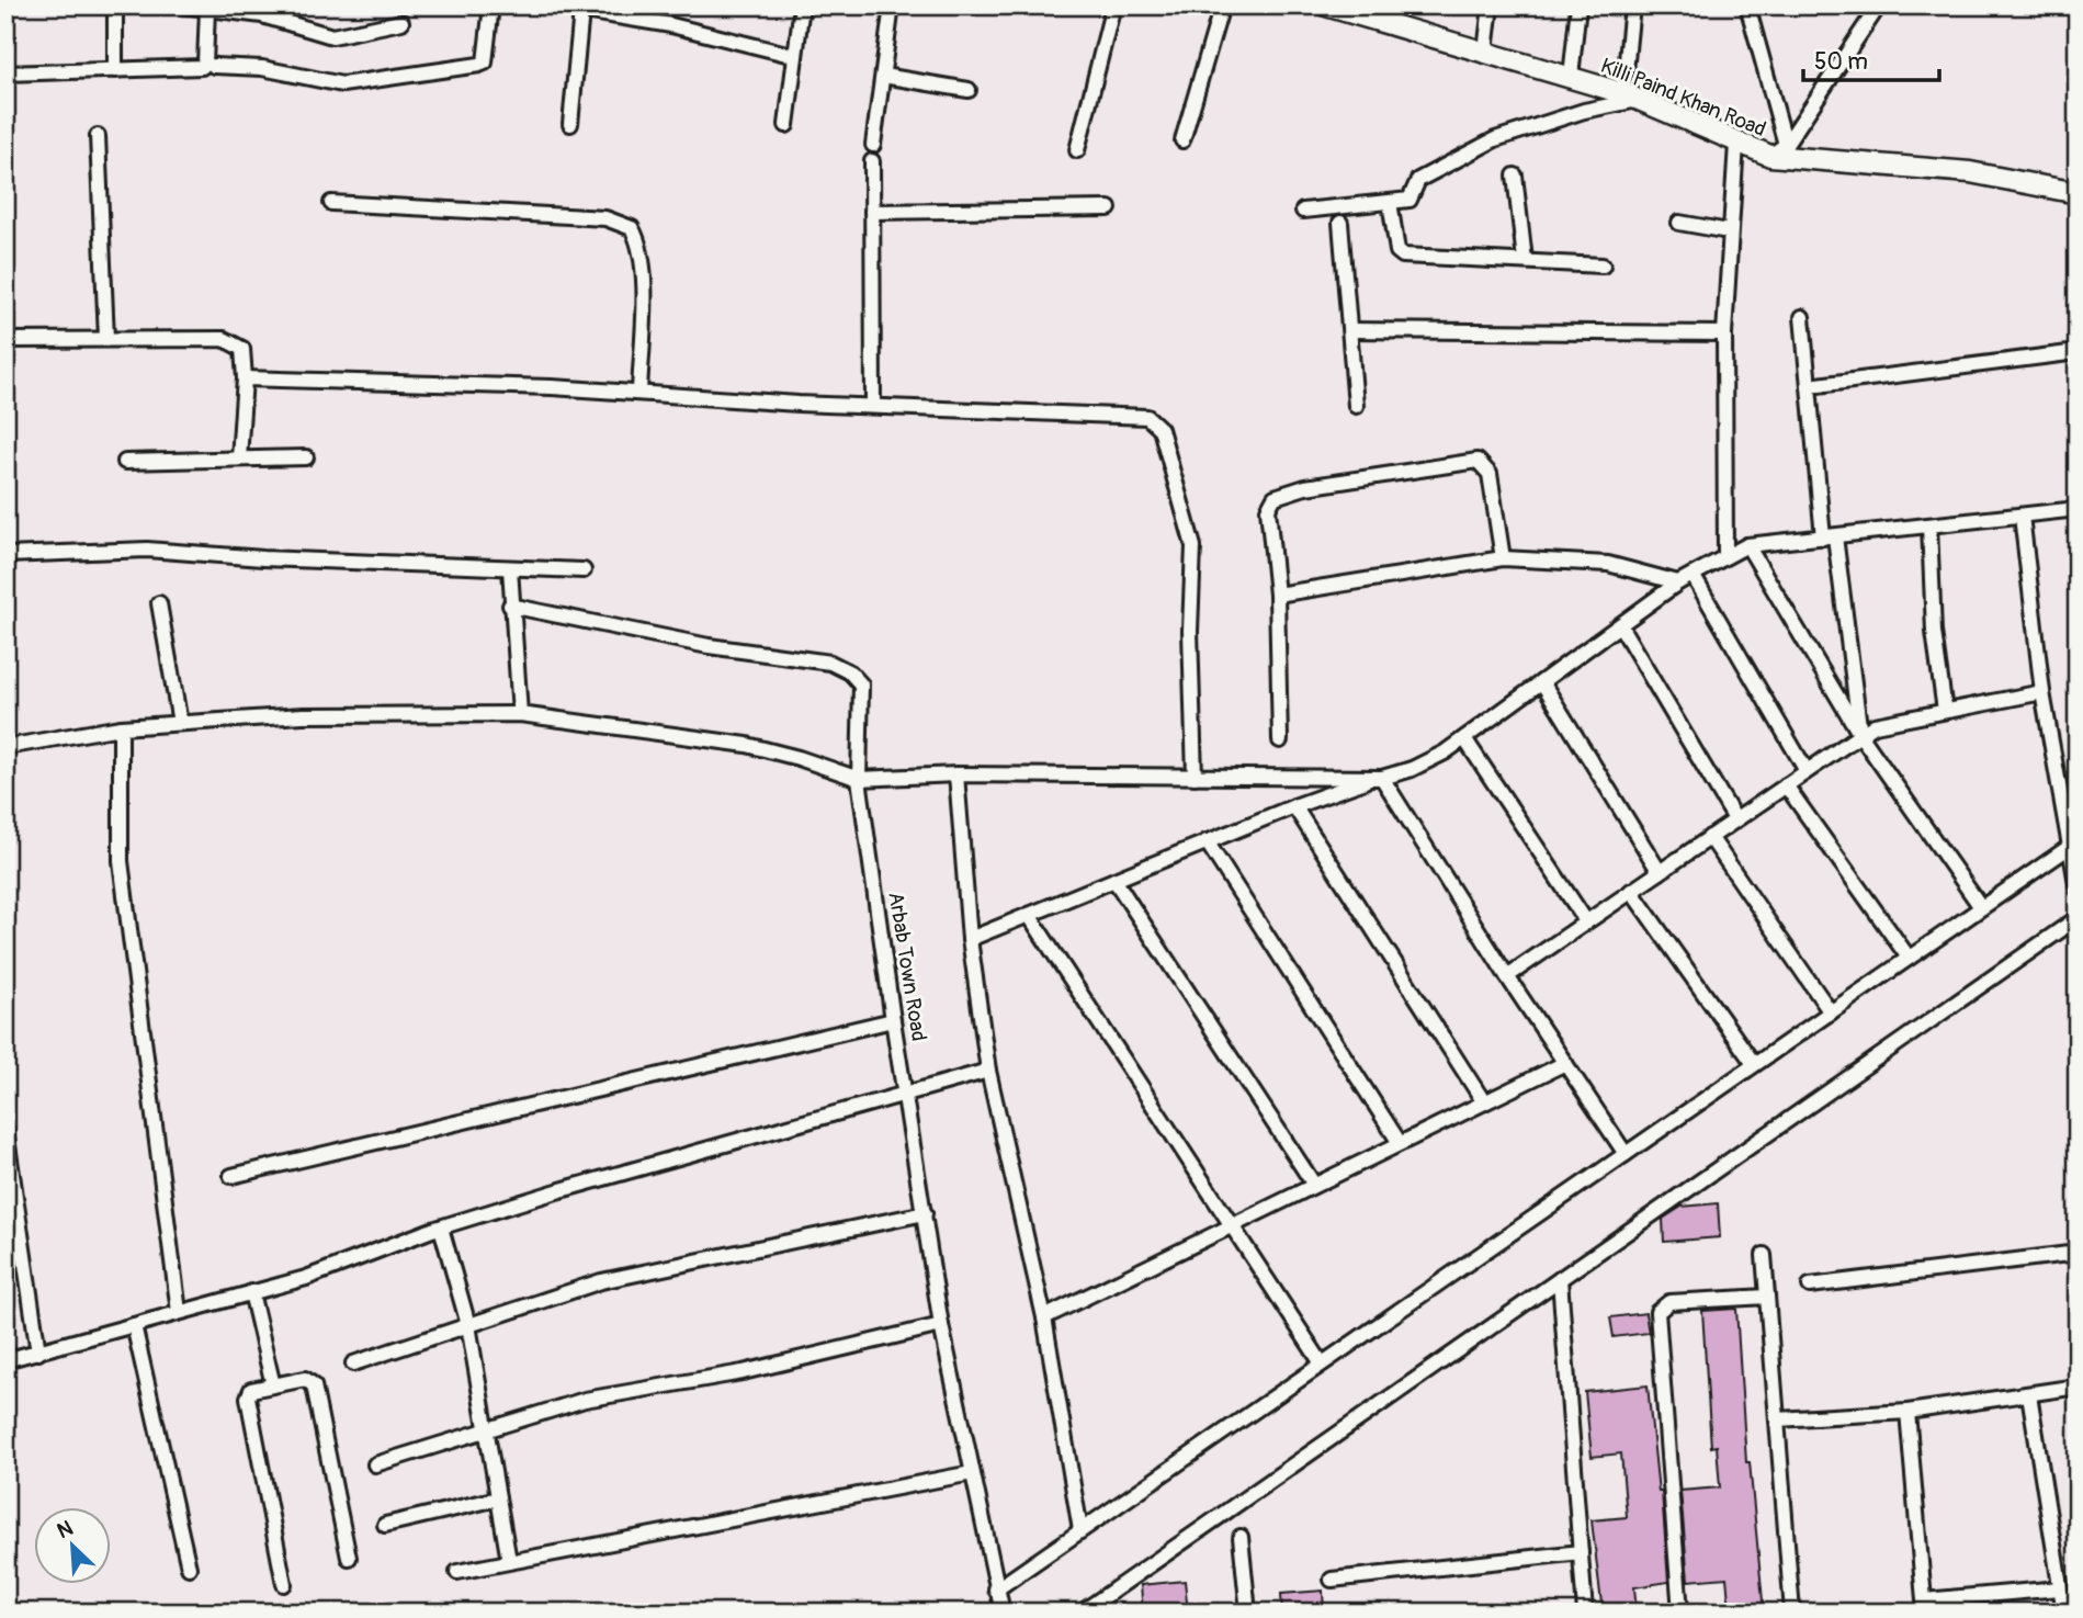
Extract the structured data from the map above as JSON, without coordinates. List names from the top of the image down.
{
  "streets": {
    "street": ["Killi Paind Khan Road", "Arbab Town Road"]
  },
  "scale_bar": "50 m",
  "north": "top left"
}
